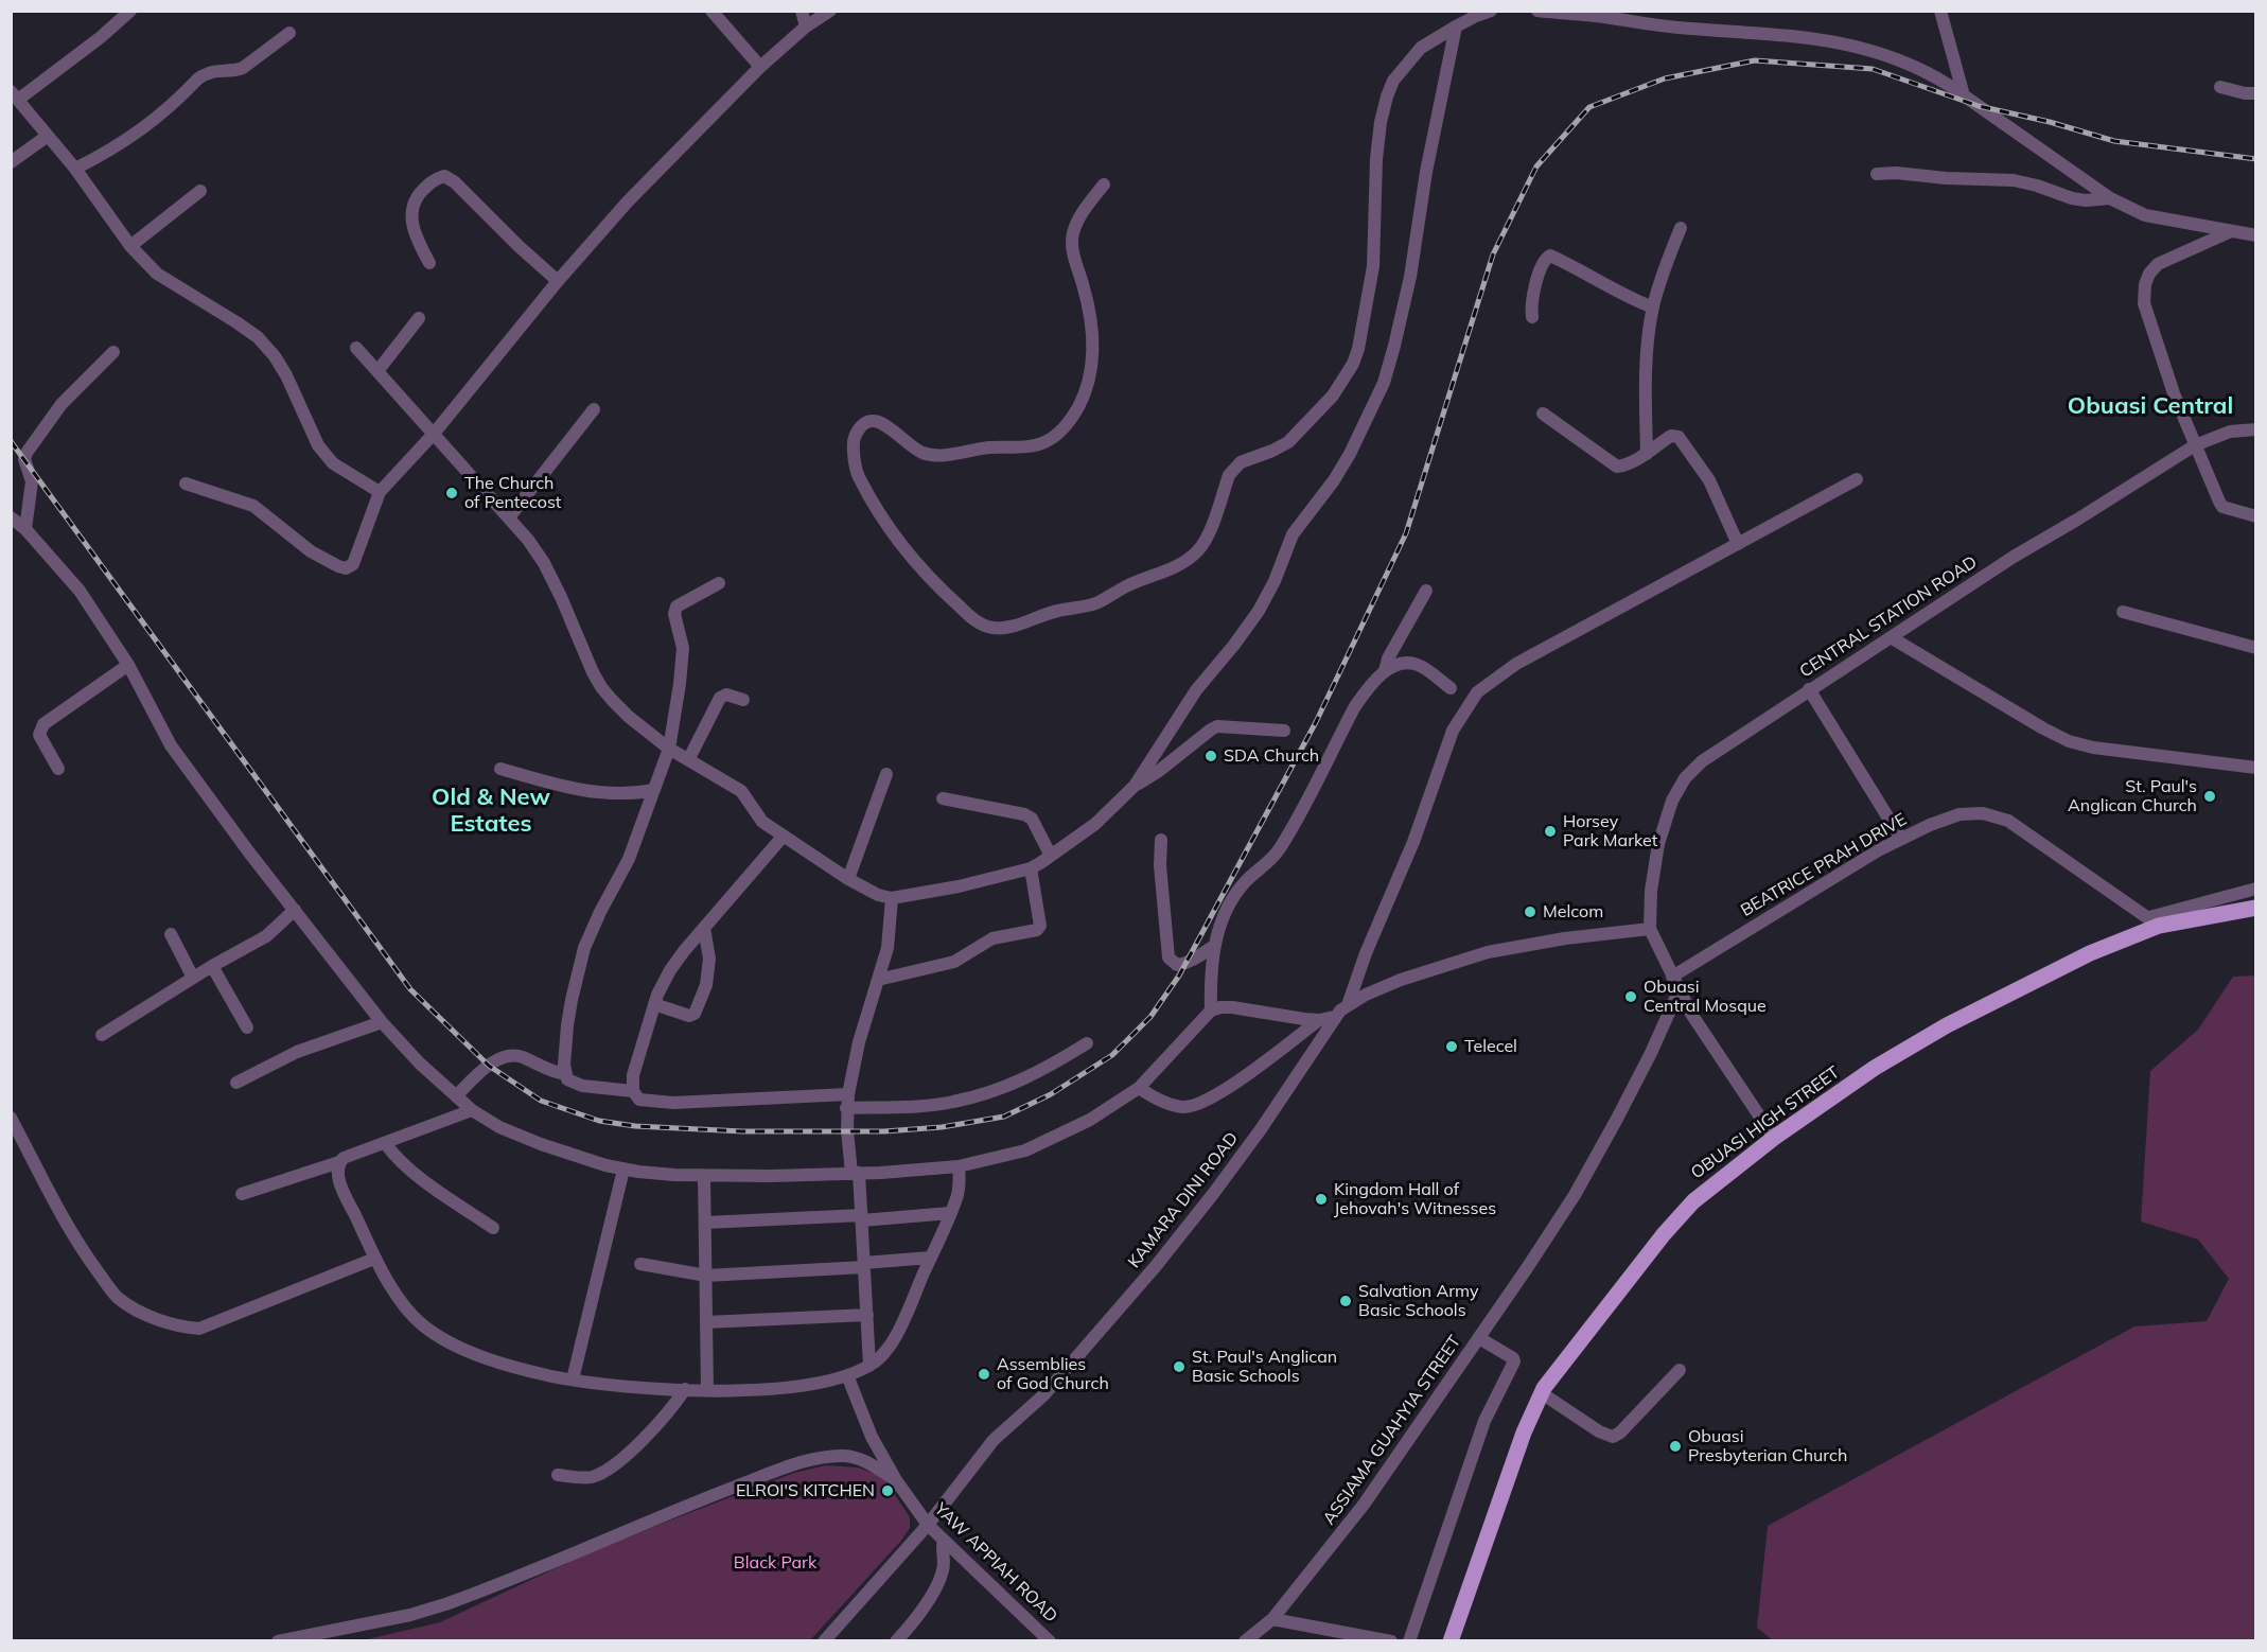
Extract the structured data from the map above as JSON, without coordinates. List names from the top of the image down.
{
  "streets": {
    "main road": ["OBUASI HIGH STREET"],
    "street": [
      "CENTRAL STATION ROAD",
      "BEATRICE PRAH DRIVE",
      "KAMARA DINI ROAD",
      "ASSIAMA GUAHYIA STREET",
      "YAW APPIAH ROAD"
    ]
  },
  "crossings": [
    ["CENTRAL STATION ROAD", "KAMARA DINI ROAD"],
    ["BEATRICE PRAH DRIVE", "OBUASI HIGH STREET"],
    ["KAMARA DINI ROAD", "YAW APPIAH ROAD"]
  ],
  "districts": ["Obuasi Central", "Old & New Estates"],
  "parks": ["Black Park"],
  "places": [
    "The Church of Pentecost",
    "SDA Church",
    "St. Paul's Anglican Church",
    "Horsey Park Market",
    "Melcom",
    "Obuasi Central Mosque",
    "Telecel",
    "Kingdom Hall of Jehovah's Witnesses",
    "Salvation Army Basic Schools",
    "St. Paul's Anglican Basic Schools",
    "Assemblies of God Church",
    "Obuasi Presbyterian Church",
    "ELROI'S KITCHEN"
  ]
}
